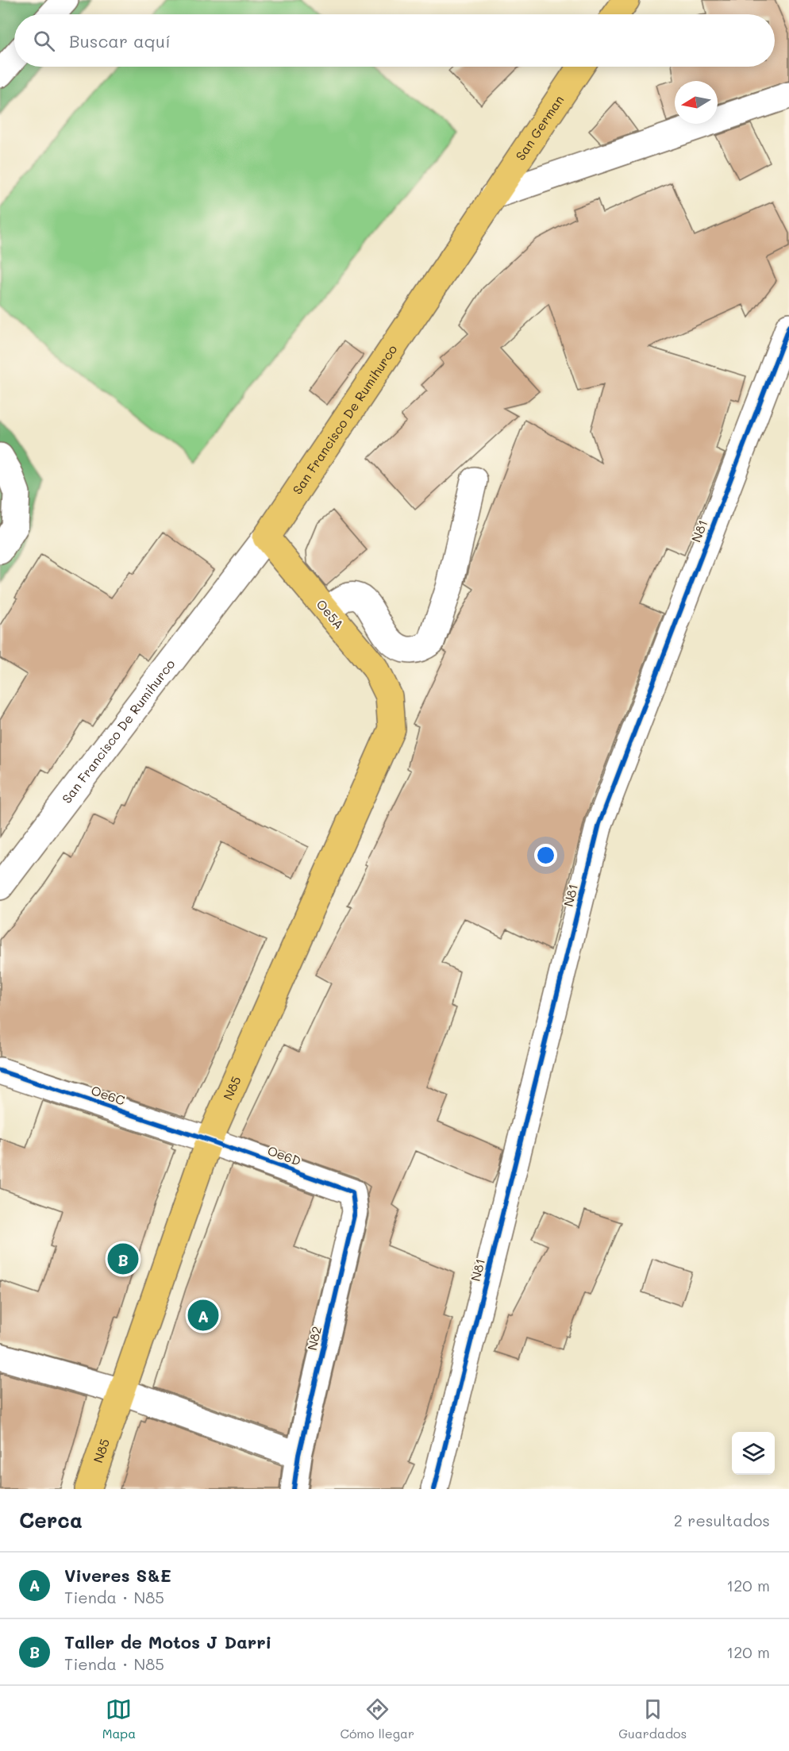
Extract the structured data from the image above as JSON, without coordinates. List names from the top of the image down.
{
  "streets": {
    "main road": [
      "San German",
      "San Francisco De Rumihurco",
      "Oe5A",
      "N85"
    ],
    "street": [
      "N81",
      "Oe6C",
      "Oe6D",
      "N82"
    ]
  },
  "crossings": [
    ["San German", "San Francisco De Rumihurco"],
    ["San Francisco De Rumihurco", "Oe5A"],
    ["Oe5A", "N85"],
    ["N85", "Oe6C"],
    ["N85", "Oe6D"],
    ["Oe6C", "Oe6D"],
    ["Oe6D", "N82"]
  ],
  "north": "left",
  "page": {
    "search": "Buscar aquí",
    "pins": ["B", "A"],
    "heading": ["Cerca", "2 resultados"],
    "list": [
      {
        "mark": "A",
        "name": "Viveres S&E",
        "note": "Tienda · N85",
        "value": "120 m"
      },
      {
        "mark": "B",
        "name": "Taller de Motos J Darri",
        "note": "Tienda · N85",
        "value": "120 m"
      }
    ],
    "nav": ["Mapa", "Cómo llegar", "Guardados"]
  }
}
